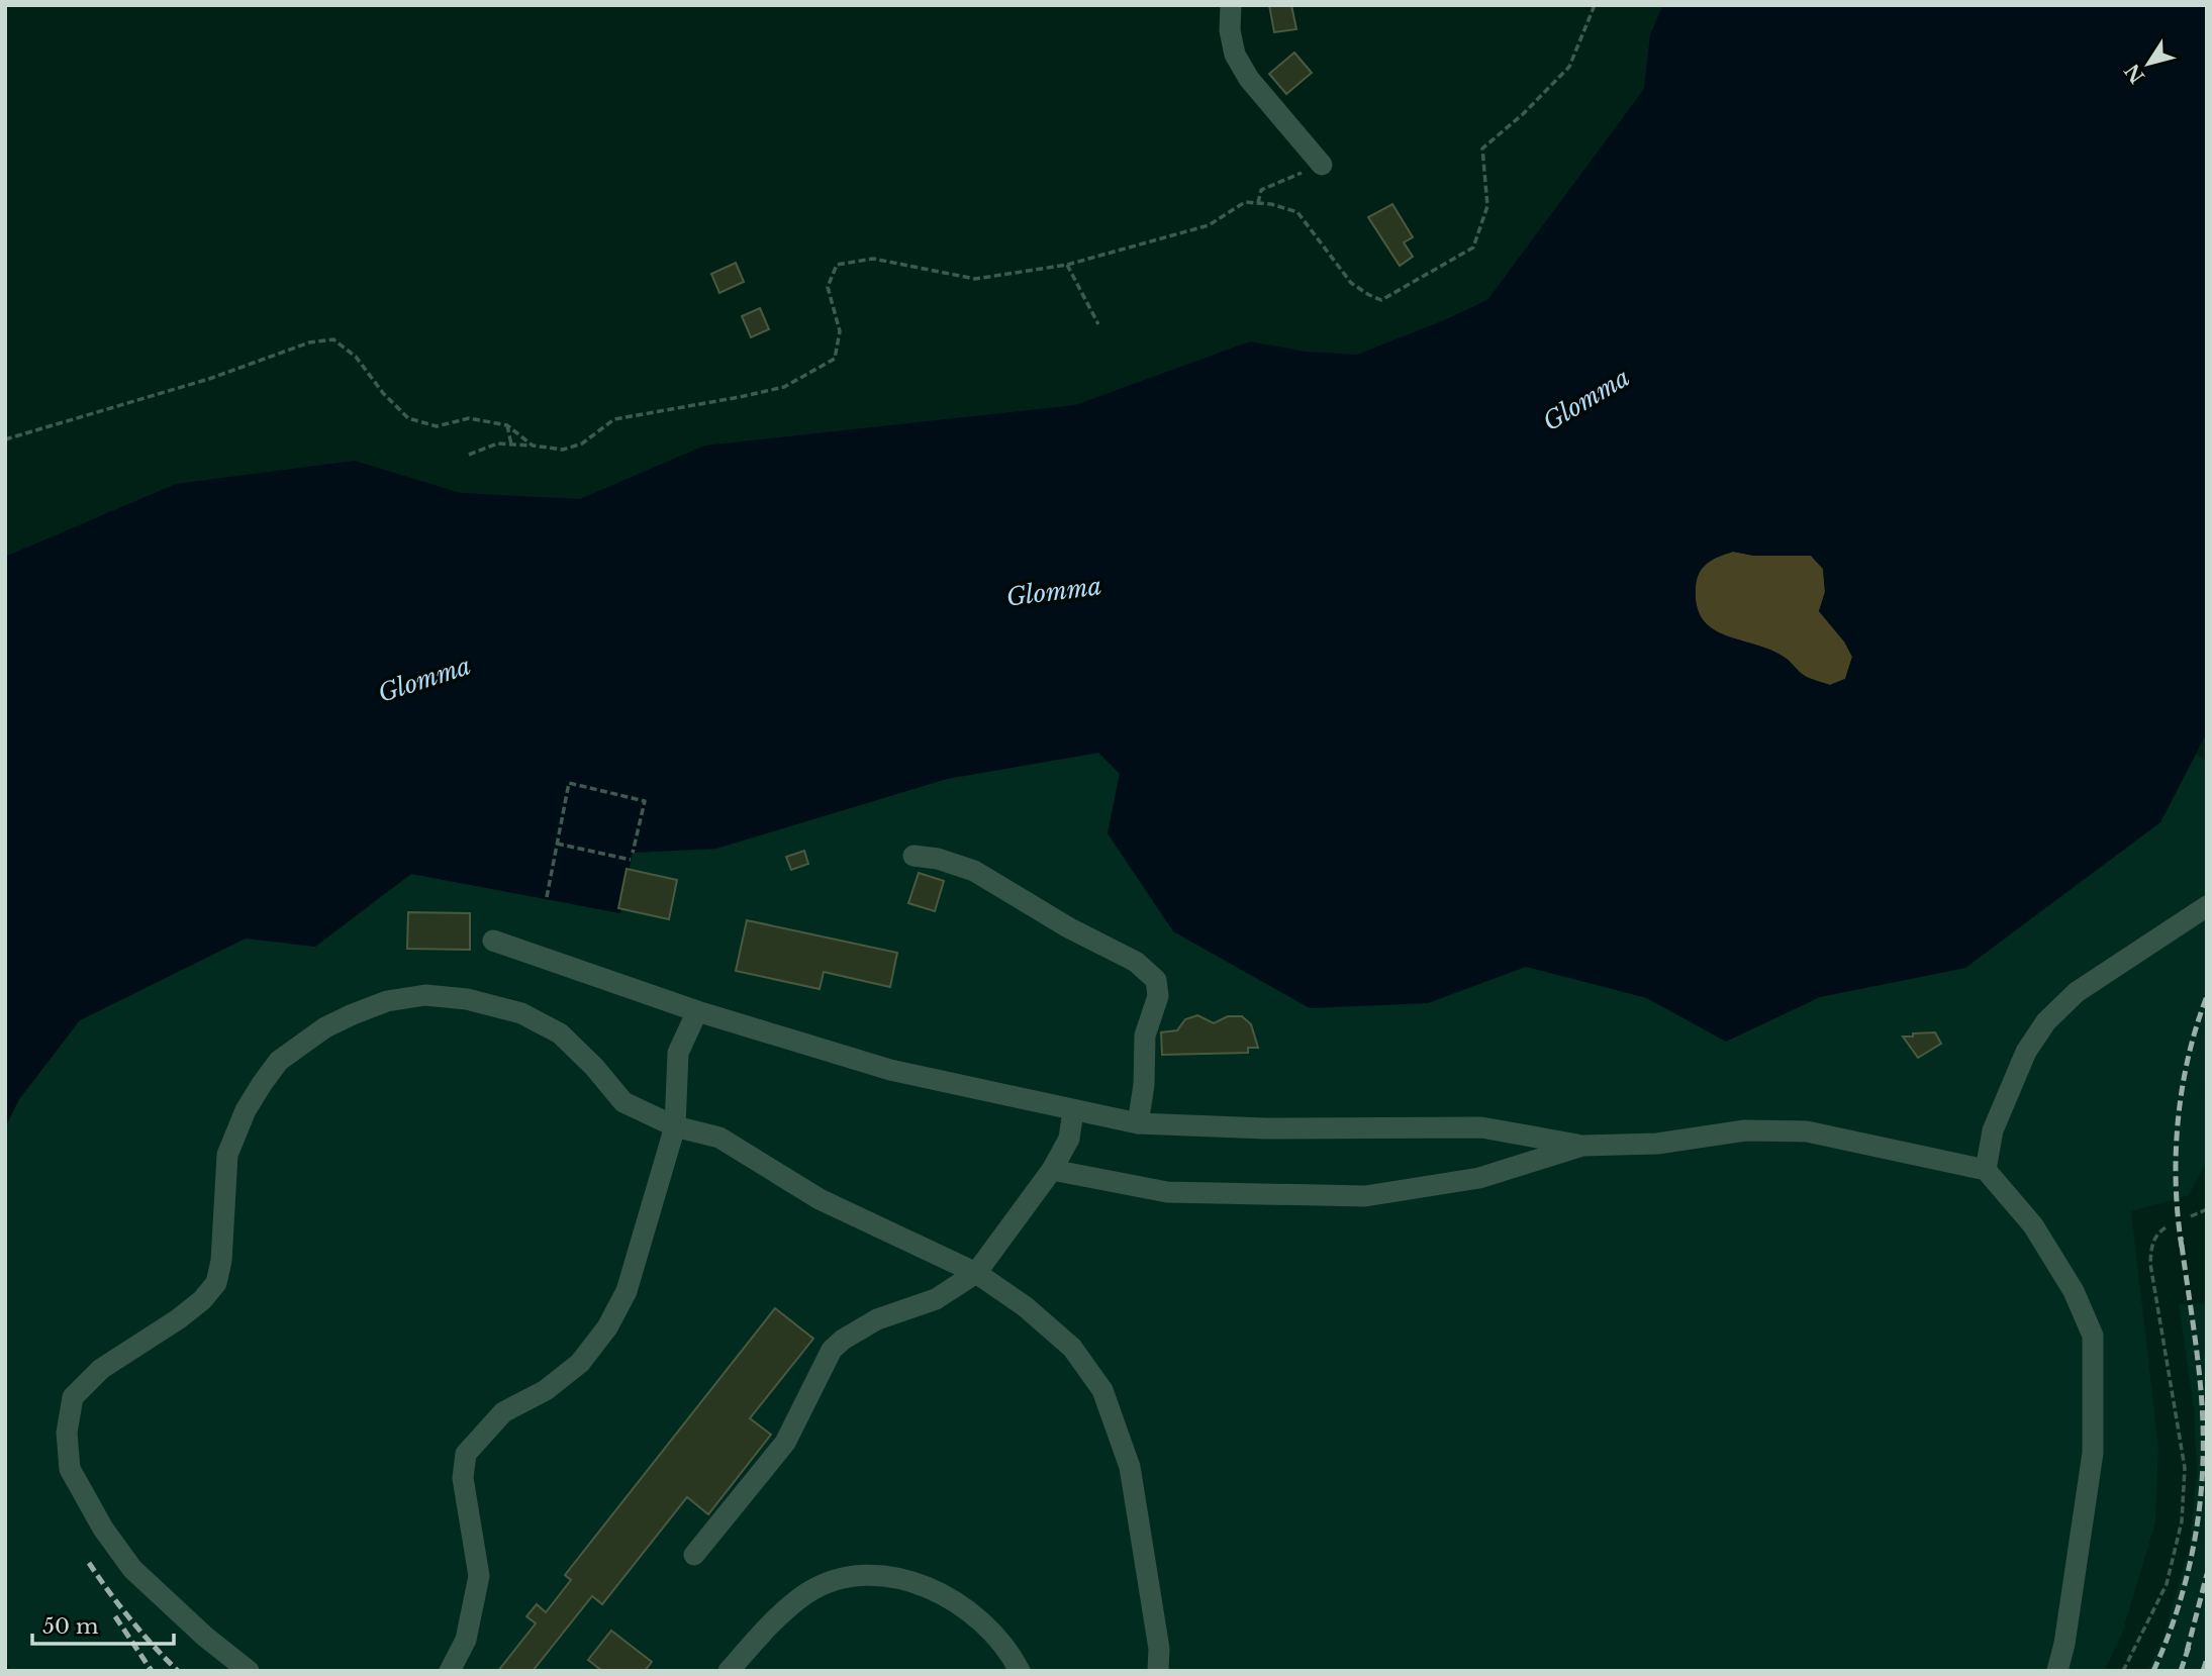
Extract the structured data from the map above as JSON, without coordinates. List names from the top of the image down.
{
  "water": ["Glomma"],
  "scale_bar": "50 m",
  "north": "bottom left"
}
